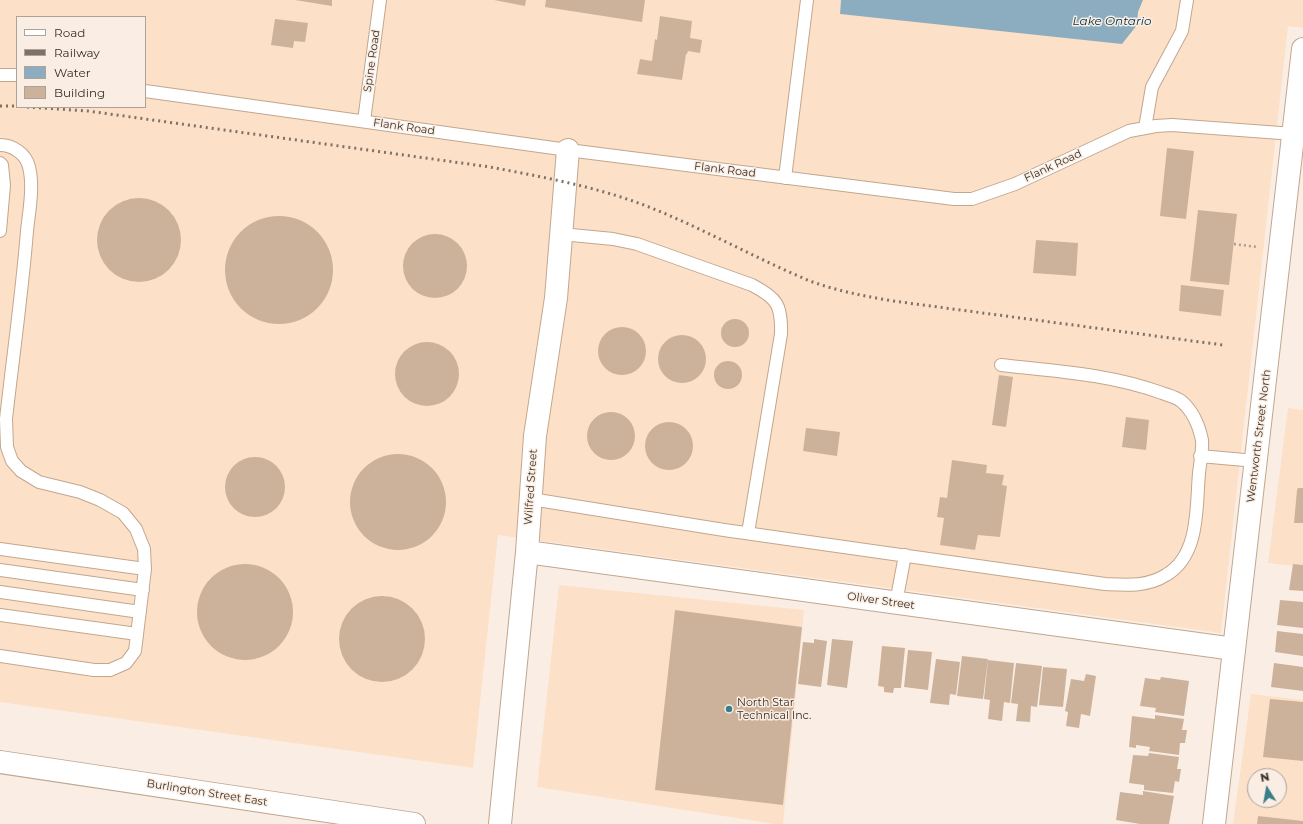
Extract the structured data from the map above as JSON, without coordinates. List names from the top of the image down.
{
  "streets": {
    "street": [
      "Wentworth Street North",
      "Wilfred Street",
      "Oliver Street",
      "Burlington Street East"
    ],
    "lane": ["Spine Road", "Flank Road"]
  },
  "crossings": [
    ["Spine Road", "Flank Road"],
    ["Flank Road", "Wentworth Street North"],
    ["Flank Road", "Wilfred Street"],
    ["Wentworth Street North", "Oliver Street"],
    ["Wilfred Street", "Oliver Street"]
  ],
  "water": ["Lake Ontario"],
  "places": ["North Star Technical Inc."],
  "legend": [
    "Road",
    "Railway",
    "Water",
    "Building"
  ],
  "north": "top"
}
